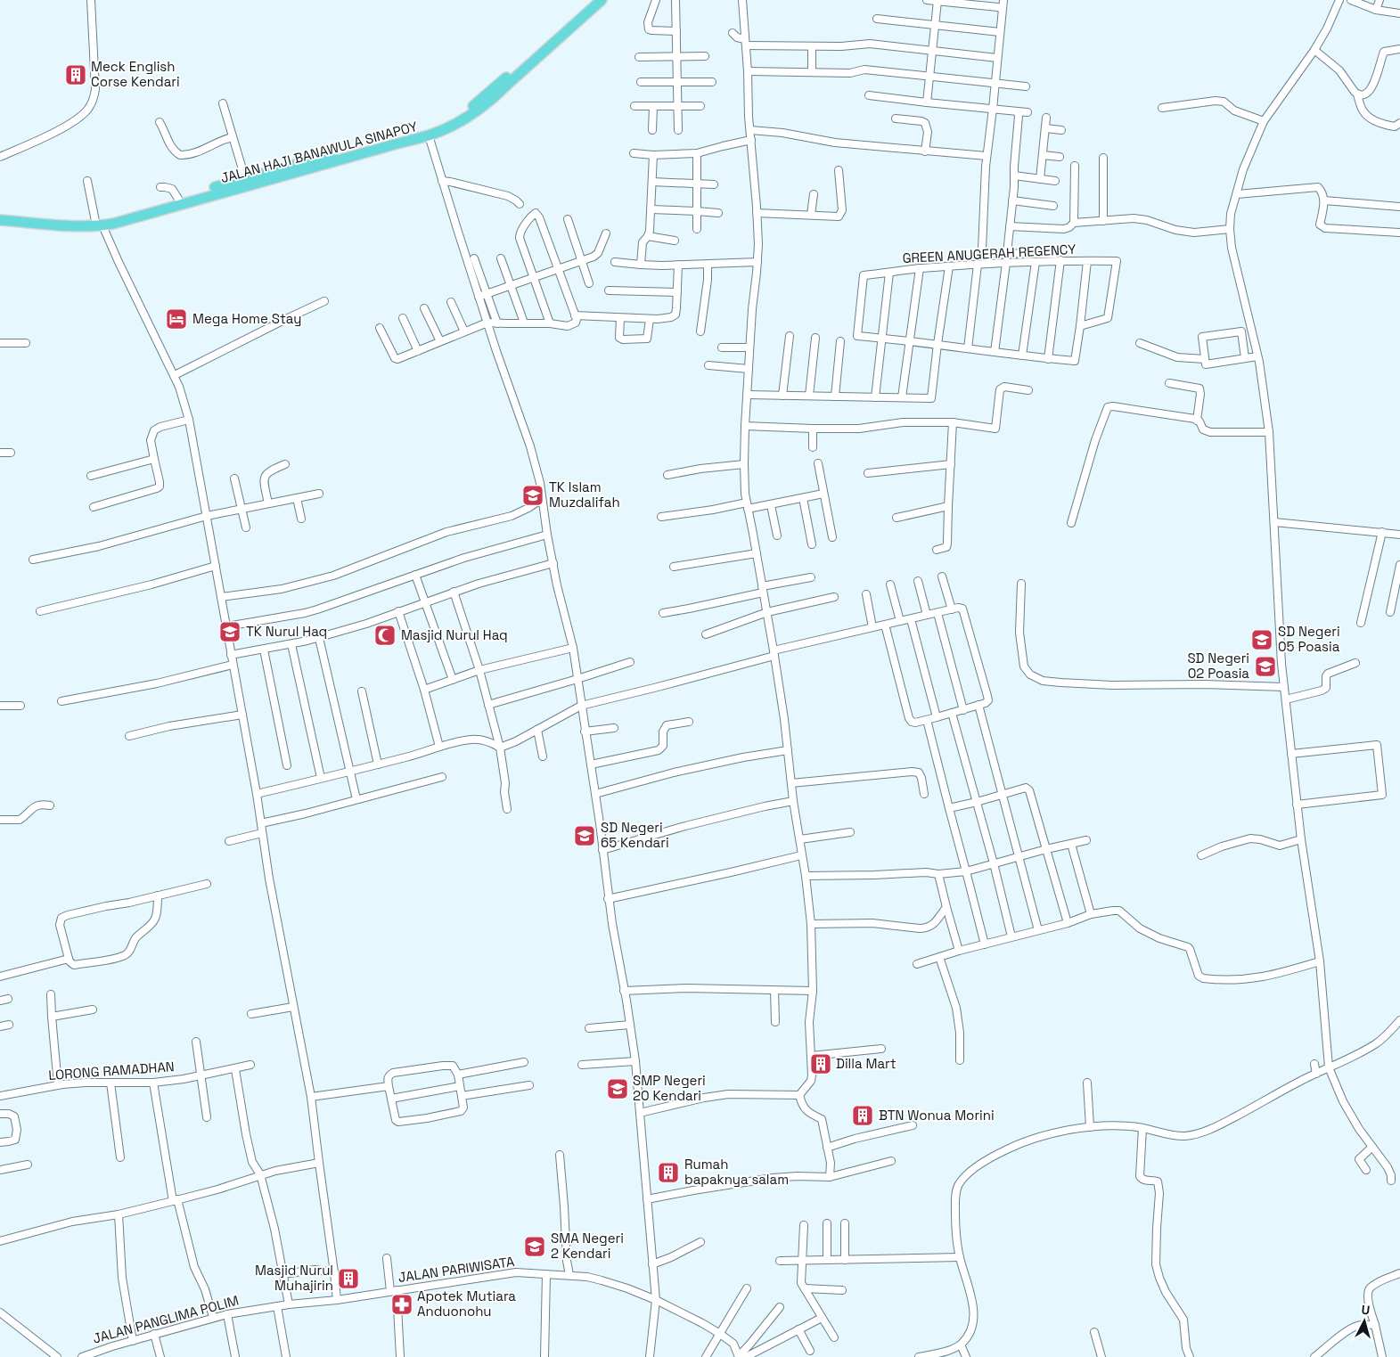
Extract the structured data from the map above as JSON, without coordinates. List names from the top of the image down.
{
  "streets": {
    "highway": ["JALAN HAJI BANAWULA SINAPOY"],
    "street": [
      "GREEN ANUGERAH REGENCY",
      "LORONG RAMADHAN",
      "JALAN PARIWISATA",
      "JALAN PANGLIMA POLIM"
    ]
  },
  "crossings": [
    ["JALAN PARIWISATA", "JALAN PANGLIMA POLIM"]
  ],
  "places": {
    "building": [
      "Meck English Corse Kendari",
      "Dilla Mart",
      "BTN Wonua Morini",
      "Rumah bapaknya salam",
      "Masjid Nurul Muhajirin"
    ],
    "hotel": ["Mega Home Stay"],
    "school or university": [
      "TK Islam Muzdalifah",
      "TK Nurul Haq",
      "SD Negeri 05 Poasia",
      "SD Negeri 02 Poasia",
      "SD Negeri 65 Kendari",
      "SMP Negeri 20 Kendari",
      "SMA Negeri 2 Kendari"
    ],
    "mosque": ["Masjid Nurul Haq"],
    "pharmacy": ["Apotek Mutiara Anduonohu"]
  },
  "north": "top"
}
